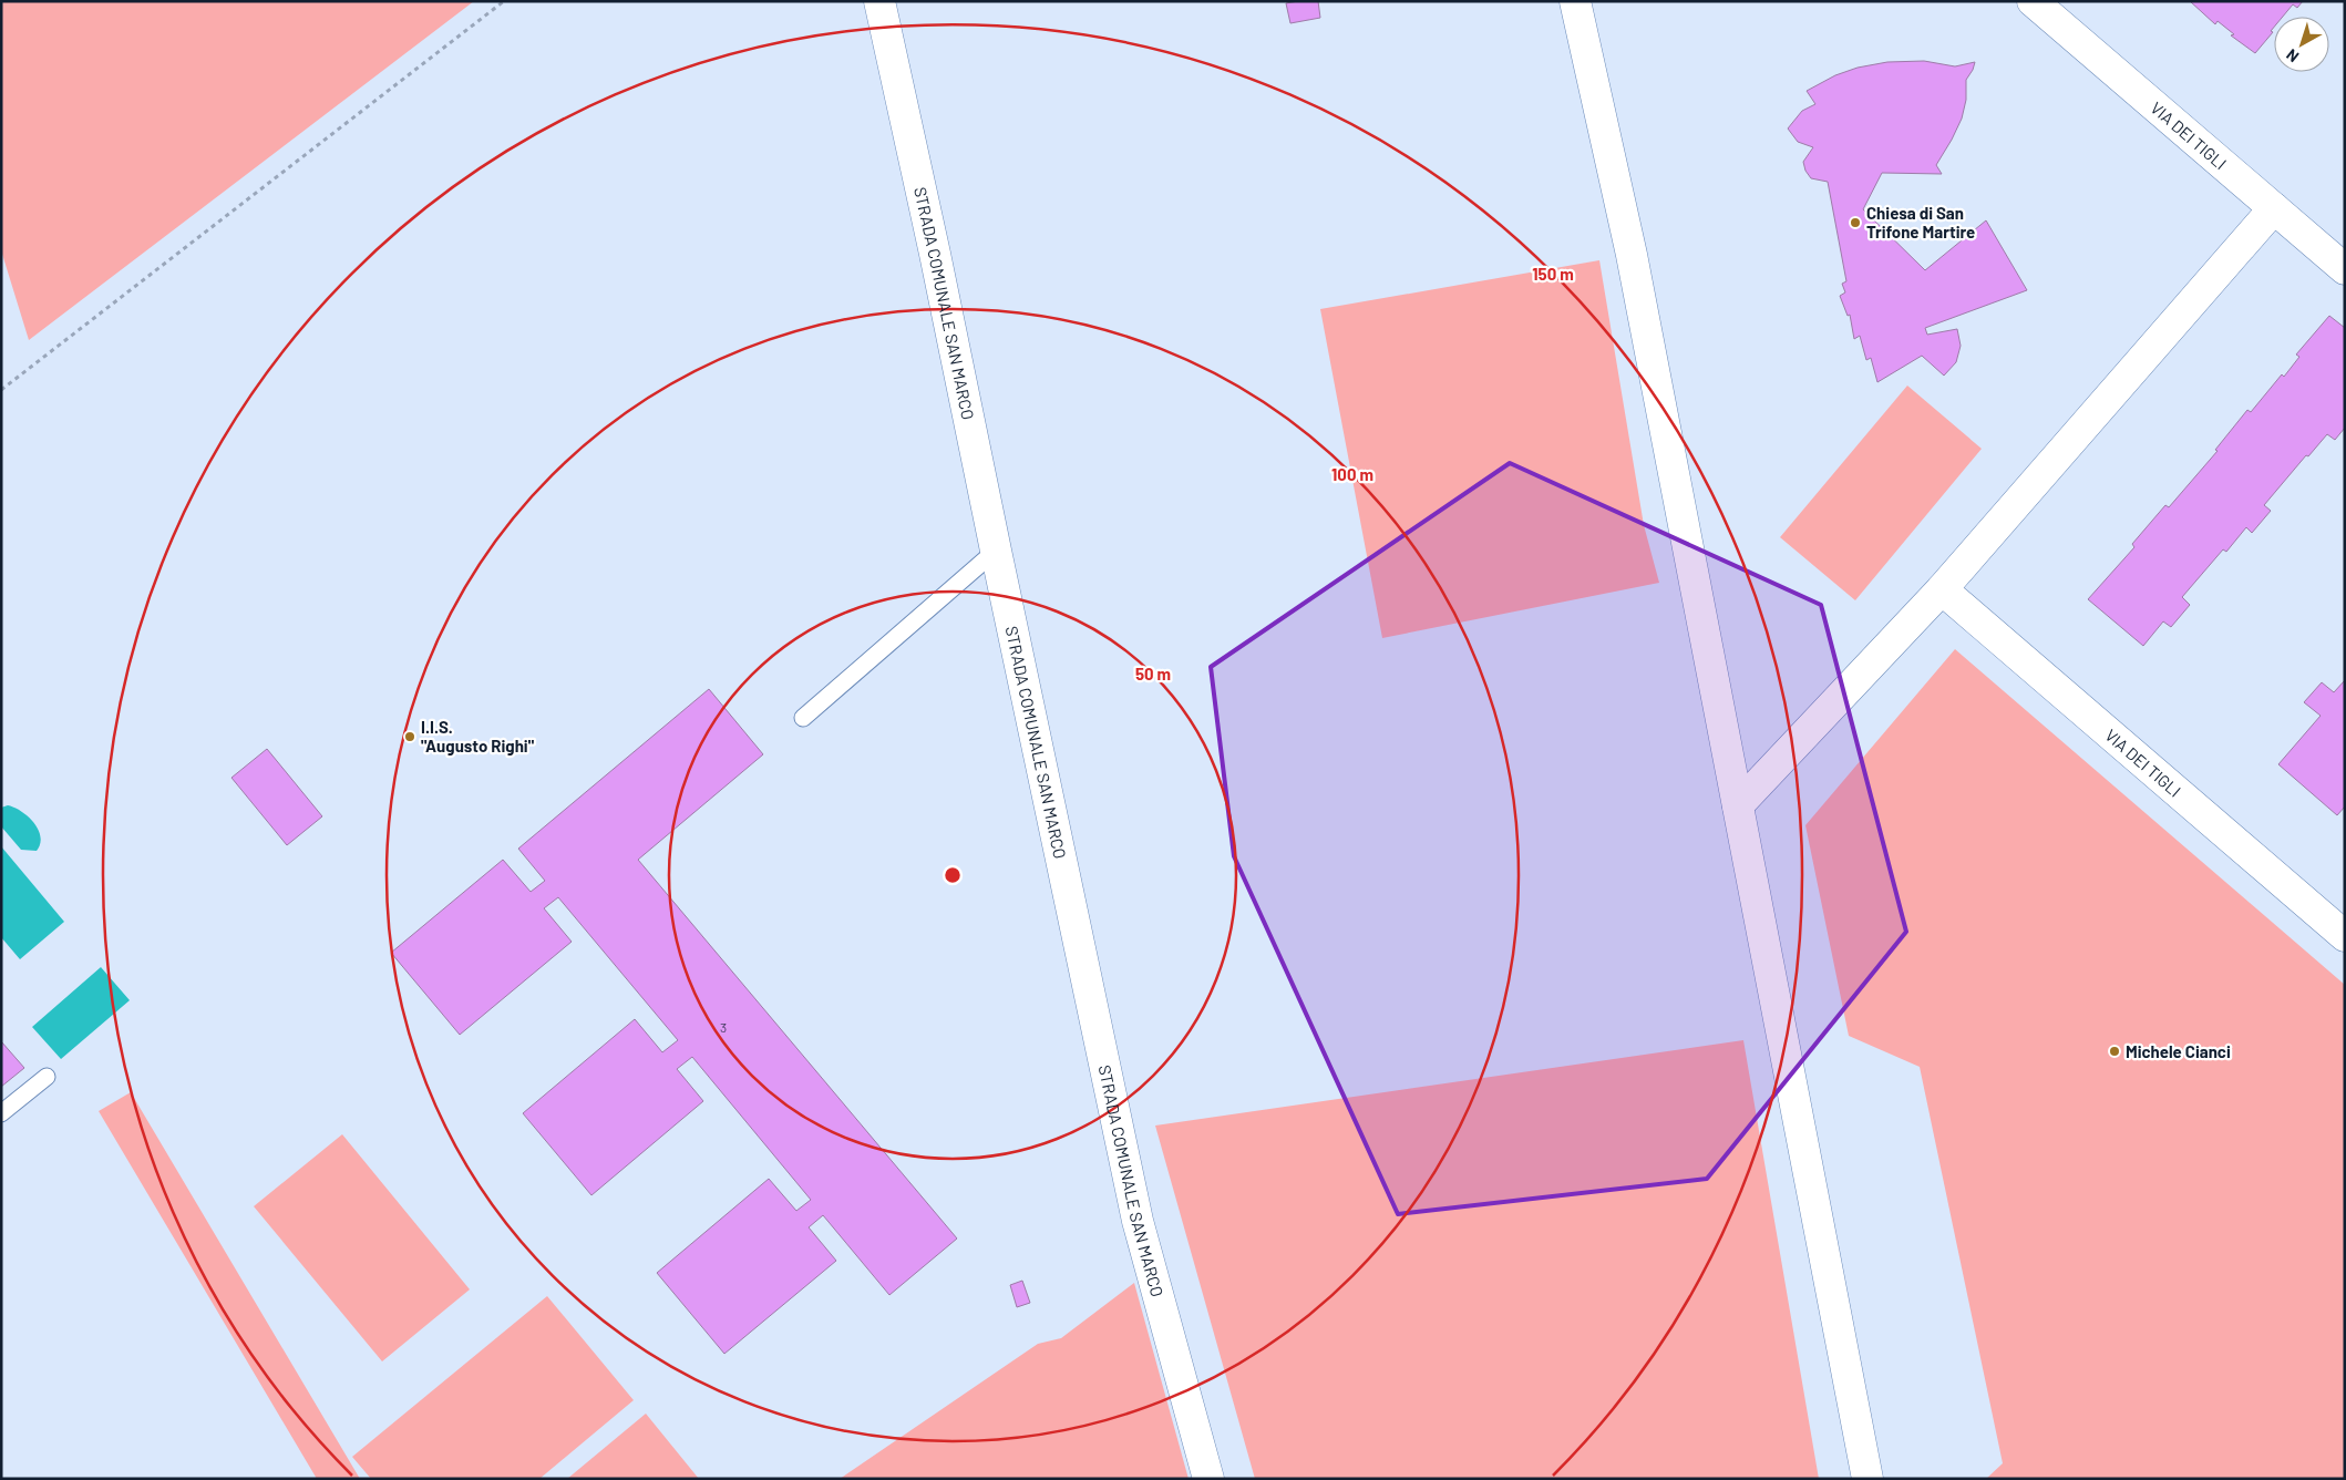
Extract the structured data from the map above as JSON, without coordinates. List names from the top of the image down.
{
  "streets": {
    "street": ["VIA DEI TIGLI", "STRADA COMUNALE SAN MARCO"]
  },
  "places": ["Chiesa di San Trifone Martire", "I.I.S. \"Augusto Righi\"", "Michele Cianci"],
  "house_numbers": ["3"],
  "north": "bottom left",
  "rings": ["150 m", "100 m", "50 m"]
}
